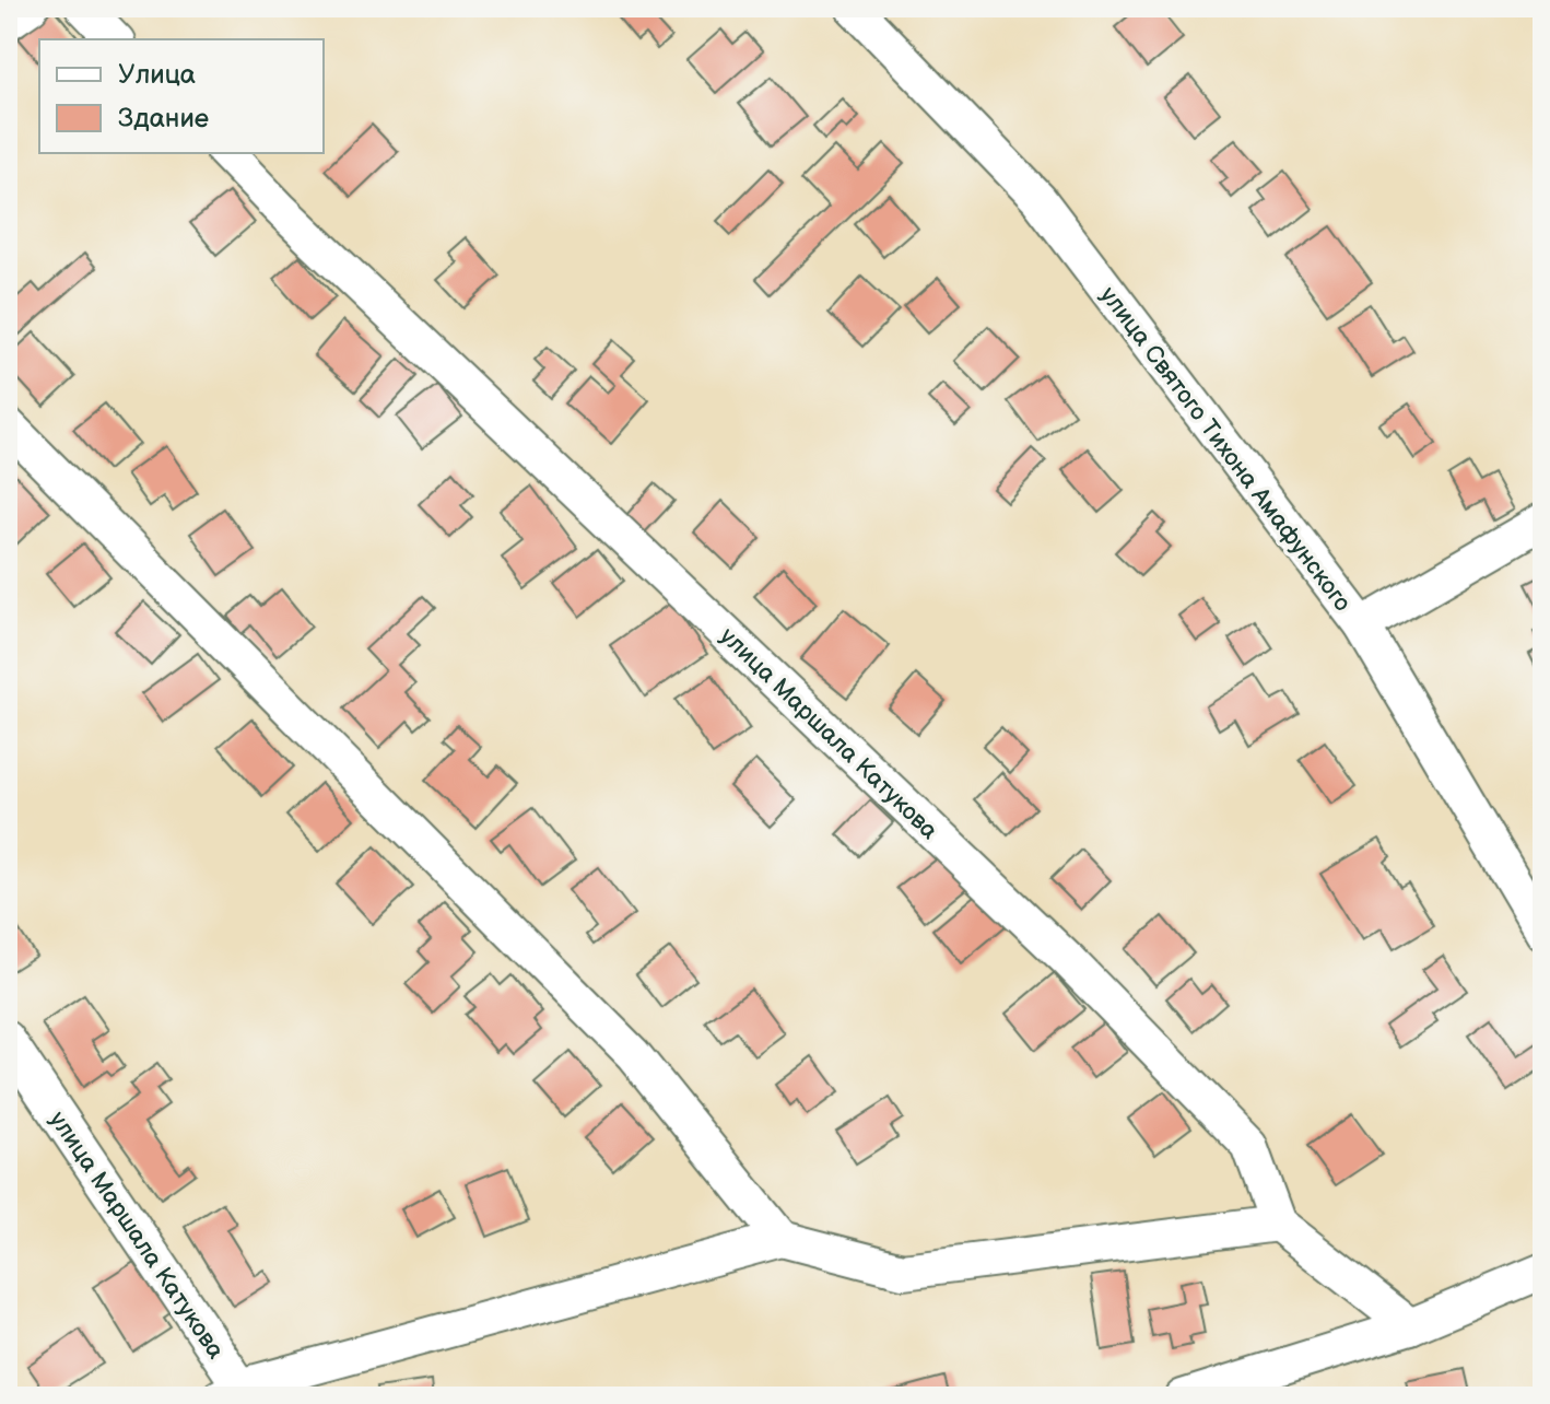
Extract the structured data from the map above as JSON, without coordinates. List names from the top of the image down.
{
  "streets": {
    "street": ["улица Святого Тихона Амафунского", "улица Маршала Катукова"]
  },
  "legend": ["Улица", "Здание"]
}
